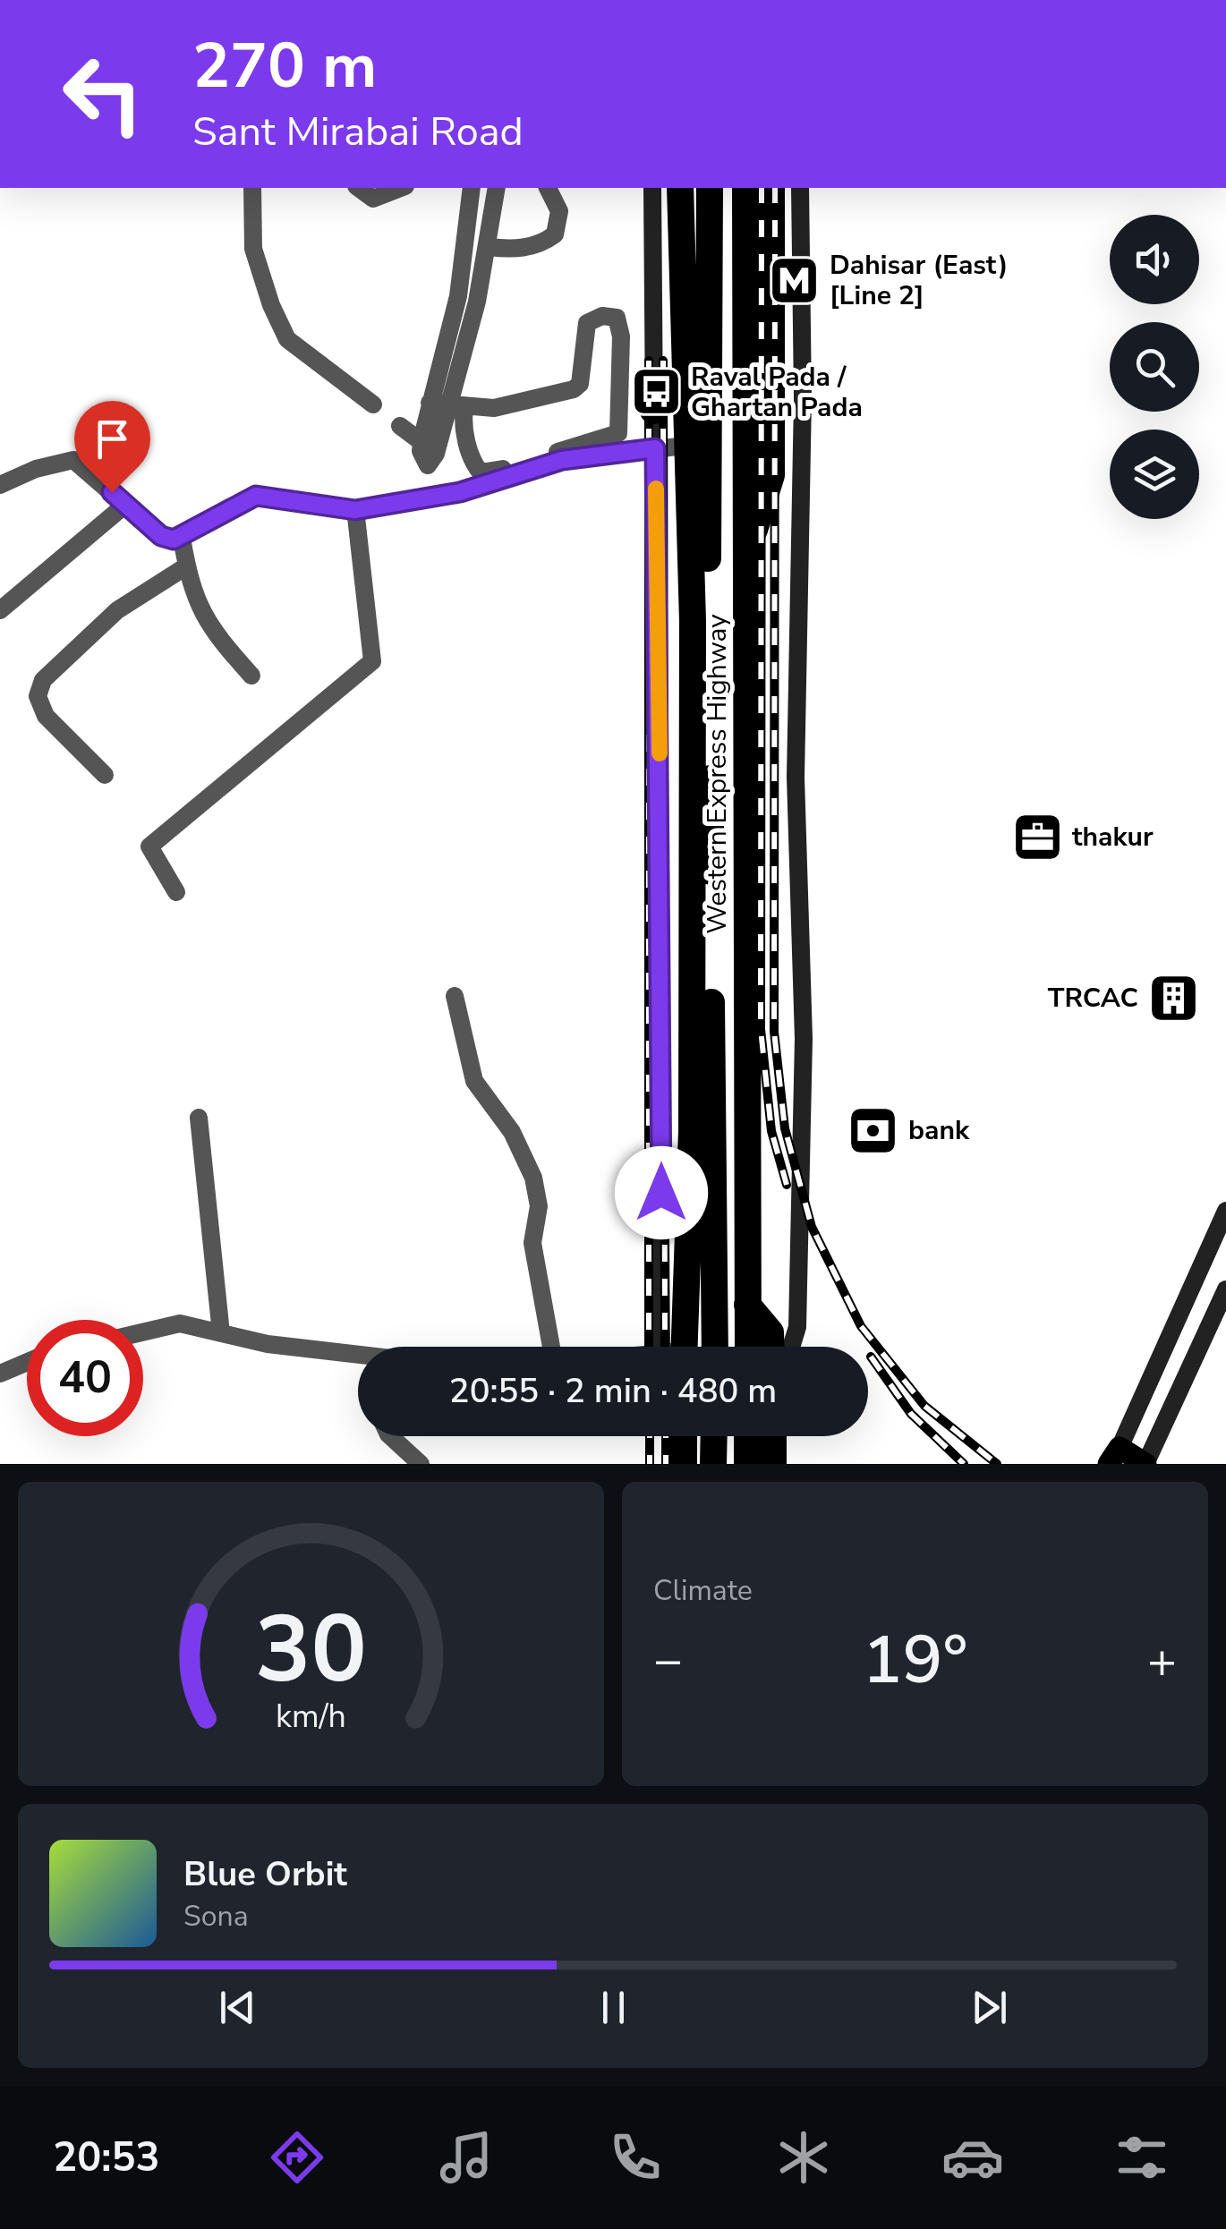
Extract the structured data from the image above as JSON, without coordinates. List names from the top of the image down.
{
  "streets": {
    "highway": ["Western Express Highway"]
  },
  "places": {
    "metro station": ["Dahisar (East) [Line 2]"],
    "bus stop": ["Raval Pada / Ghartan Pada"],
    "office": ["thakur"],
    "building": ["TRCAC"],
    "bank": ["bank"]
  },
  "page": {
    "turn": ["270 m", "Sant Mirabai Road"],
    "limit": "40",
    "trip": "20:55 · 2 min · 480 m",
    "tile": "Climate",
    "heat": ["−", "19°", "+"],
    "song": ["Blue Orbit", "Sona"],
    "tabs": "20:53",
    "gauge": ["30", "km/h"]
  }
}
